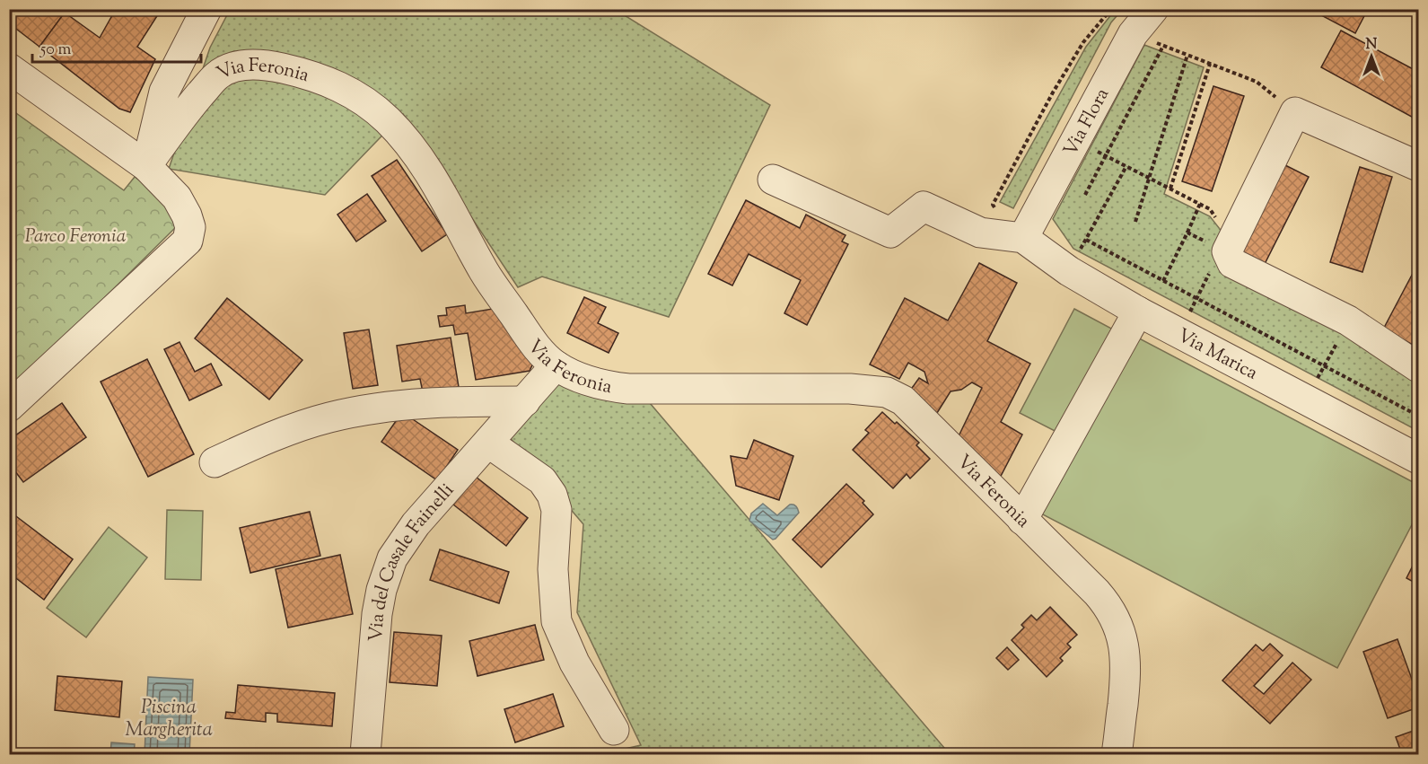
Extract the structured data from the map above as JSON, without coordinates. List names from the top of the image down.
{
  "streets": {
    "street": [
      "Via Feronia",
      "Via Flora",
      "Via Marica",
      "Via del Casale Fainelli"
    ]
  },
  "crossings": [
    ["Via Feronia", "Via del Casale Fainelli"],
    ["Via Flora", "Via Marica"]
  ],
  "water": ["Piscina Margherita"],
  "parks": ["Parco Feronia"],
  "scale_bar": "50 m",
  "north": "top"
}
